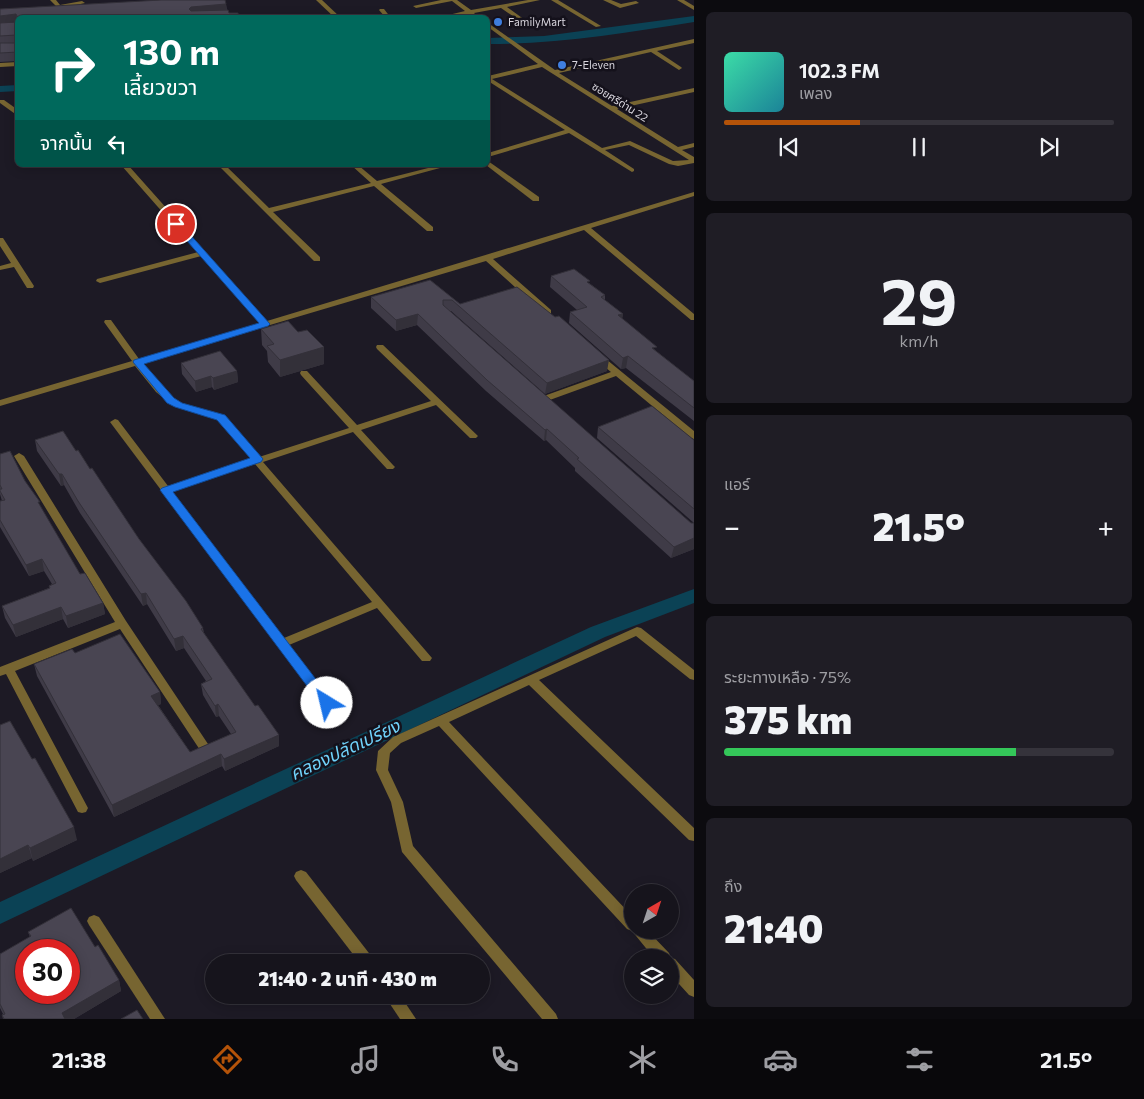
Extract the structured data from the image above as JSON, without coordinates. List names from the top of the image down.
{
  "streets": {
    "street": ["ซอยศรีด่าน 22"]
  },
  "water": ["คลองปลัดเปรียง"],
  "places": ["FamilyMart", "7-Eleven"],
  "north": "top right",
  "page": {
    "turn": ["130 m", "เลี้ยวขวา"],
    "song": ["102.3 FM", "เพลง"],
    "then": "จากนั้น",
    "tile": [
      ["29", "km/h"],
      "แอร์",
      ["ระยะทางเหลือ · 75%", "375 km"],
      ["ถึง", "21:40"]
    ],
    "heat": ["−", "21.5°", "+"],
    "limit": "30",
    "trip": "21:40 · 2 นาที · 430 m",
    "tabs": ["21:38", "21.5°"]
  }
}
